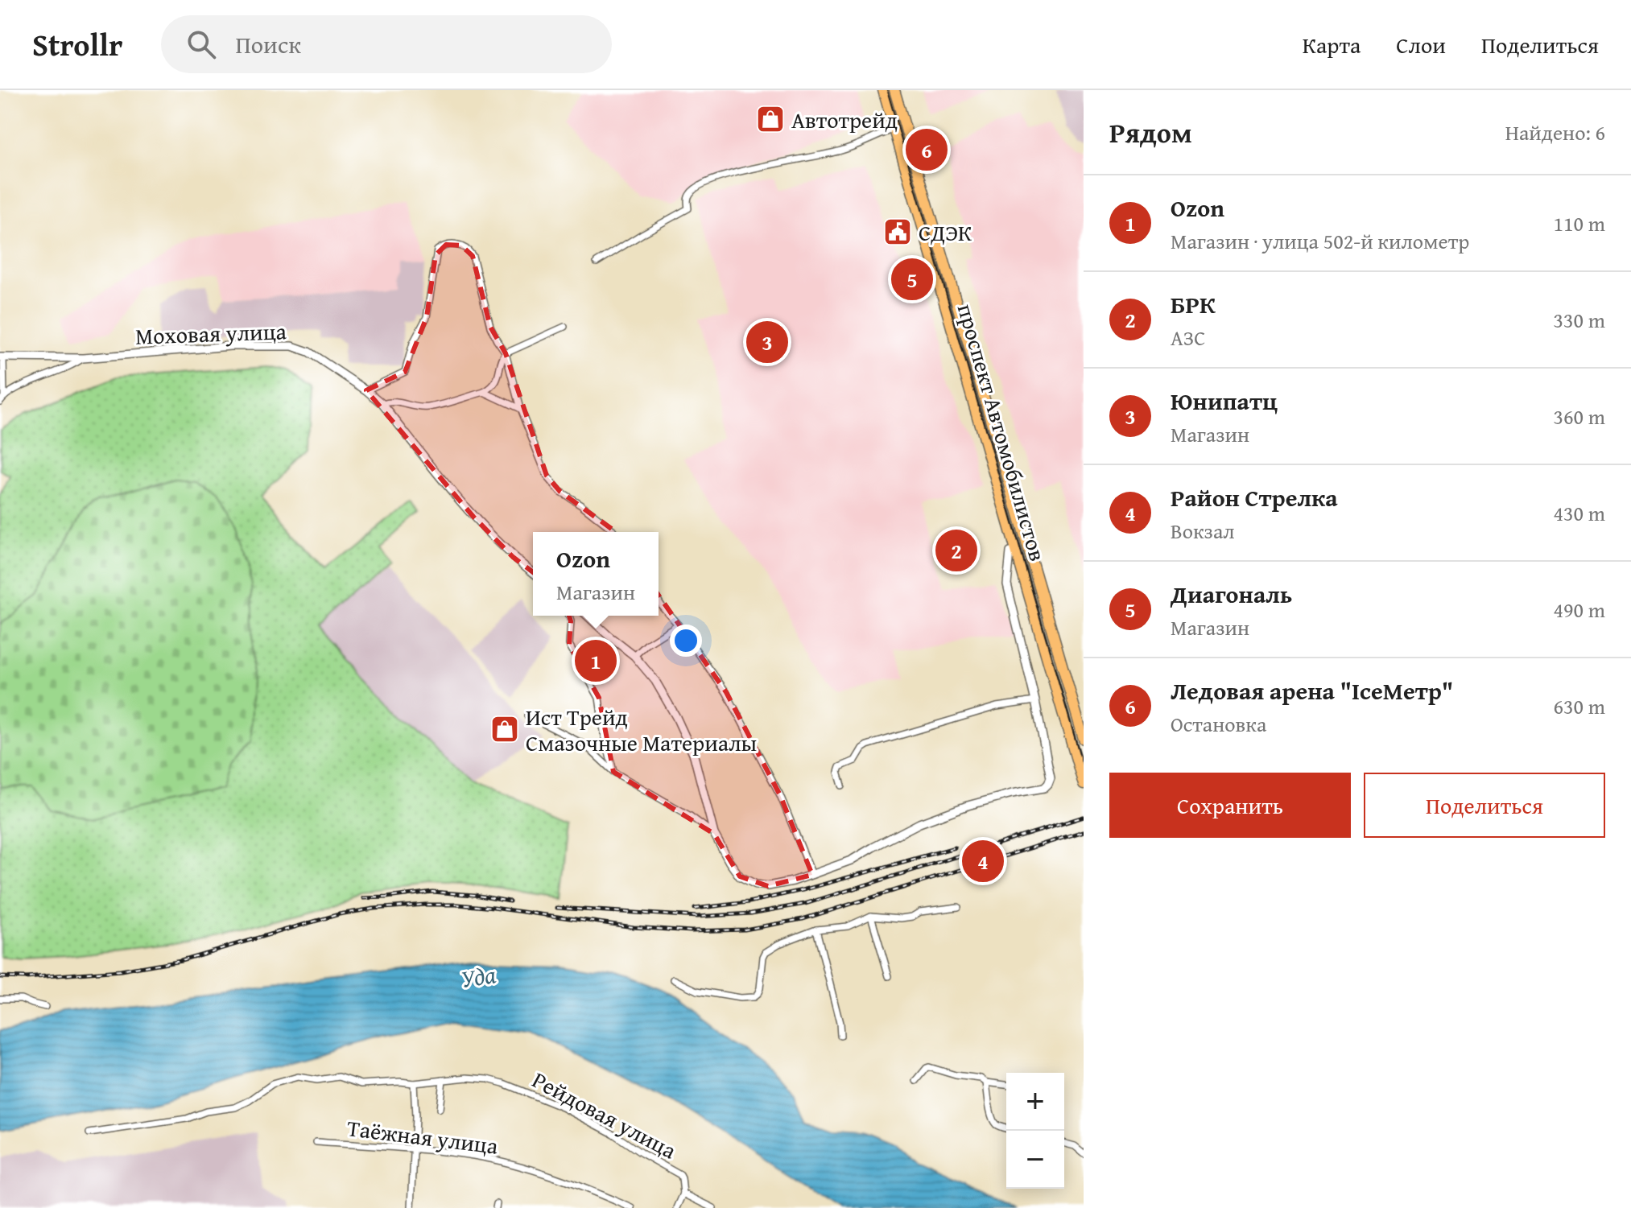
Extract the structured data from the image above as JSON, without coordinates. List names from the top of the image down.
{
  "streets": {
    "main road": ["проспект Автомобилистов"],
    "street": ["Моховая улица", "Рейдовая улица", "Таёжная улица"]
  },
  "water": ["Уда"],
  "places": {
    "shop": ["Автотрейд", "Ист Трейд Смазочные Материалы"],
    "public building": ["СДЭК"]
  },
  "page": {
    "header": "Strollr",
    "search": "Поиск",
    "nav": ["Карта", "Слои", "Поделиться"],
    "heading": ["Рядом", "Найдено: 6"],
    "pins": [
      "6",
      "5",
      "3",
      "2",
      "1",
      "4"
    ],
    "list": [
      {
        "mark": "1",
        "name": "Ozon",
        "note": "Магазин · улица 502-й километр",
        "value": "110 m"
      },
      {
        "mark": "2",
        "name": "БРК",
        "note": "АЗС",
        "value": "330 m"
      },
      {
        "mark": "3",
        "name": "Юнипатц",
        "note": "Магазин",
        "value": "360 m"
      },
      {
        "mark": "4",
        "name": "Район Стрелка",
        "note": "Вокзал",
        "value": "430 m"
      },
      {
        "mark": "5",
        "name": "Диагональ",
        "note": "Магазин",
        "value": "490 m"
      },
      {
        "mark": "6",
        "name": "Ледовая арена \"IceМетр\"",
        "note": "Остановка",
        "value": "630 m"
      }
    ],
    "popup": ["Ozon", "Магазин"],
    "buttons": ["Сохранить", "Поделиться"],
    "map_buttons": ["+", "−"]
  }
}
